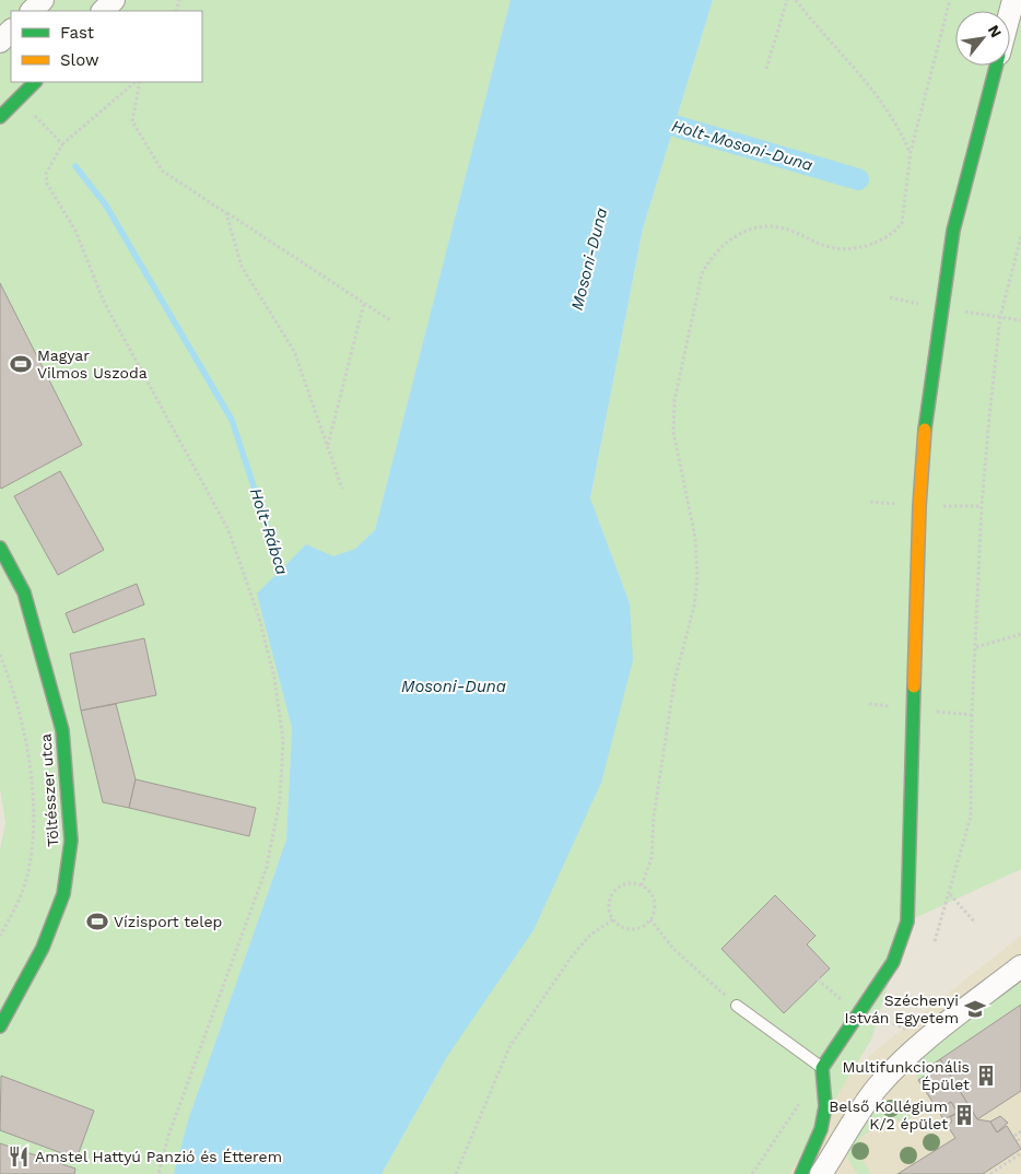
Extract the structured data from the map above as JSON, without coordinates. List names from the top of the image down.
{
  "streets": {
    "street": ["Töltésszer utca"]
  },
  "water": ["Holt-Mosoni-Duna", "Mosoni-Duna", "Holt-Rábca"],
  "places": {
    "sports": ["Magyar Vilmos Uszoda", "Vízisport telep"],
    "school or university": ["Széchenyi István Egyetem"],
    "building": ["Multifunkcionális Épület", "Belső Kollégium K/2 épület"],
    "restaurant": ["Amstel Hattyú Panzió és Étterem"]
  },
  "legend": ["Fast", "Slow"],
  "north": "top right"
}
